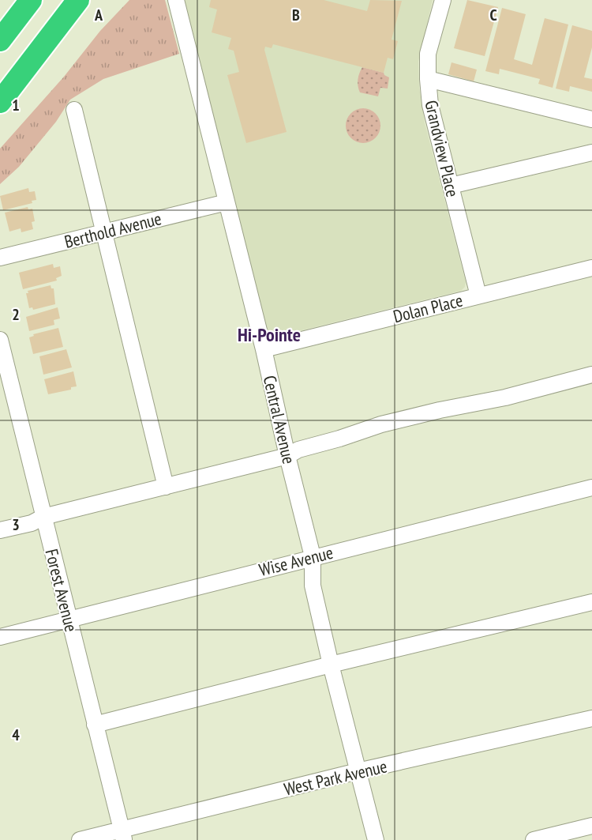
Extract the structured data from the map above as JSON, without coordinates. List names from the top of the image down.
{
  "streets": {
    "street": [
      "Grandview Place",
      "Berthold Avenue",
      "Dolan Place",
      "Central Avenue",
      "Wise Avenue",
      "Forest Avenue",
      "West Park Avenue"
    ]
  },
  "crossings": [
    ["Grandview Place", "Dolan Place"],
    ["Berthold Avenue", "Central Avenue"],
    ["Dolan Place", "Central Avenue"],
    ["Central Avenue", "Wise Avenue"],
    ["Central Avenue", "West Park Avenue"],
    ["Wise Avenue", "Forest Avenue"],
    ["Forest Avenue", "West Park Avenue"]
  ],
  "districts": ["Hi-Pointe"],
  "grid": {
    "columns": ["A", "B", "C"],
    "rows": [
      "1",
      "2",
      "3",
      "4"
    ]
  }
}
